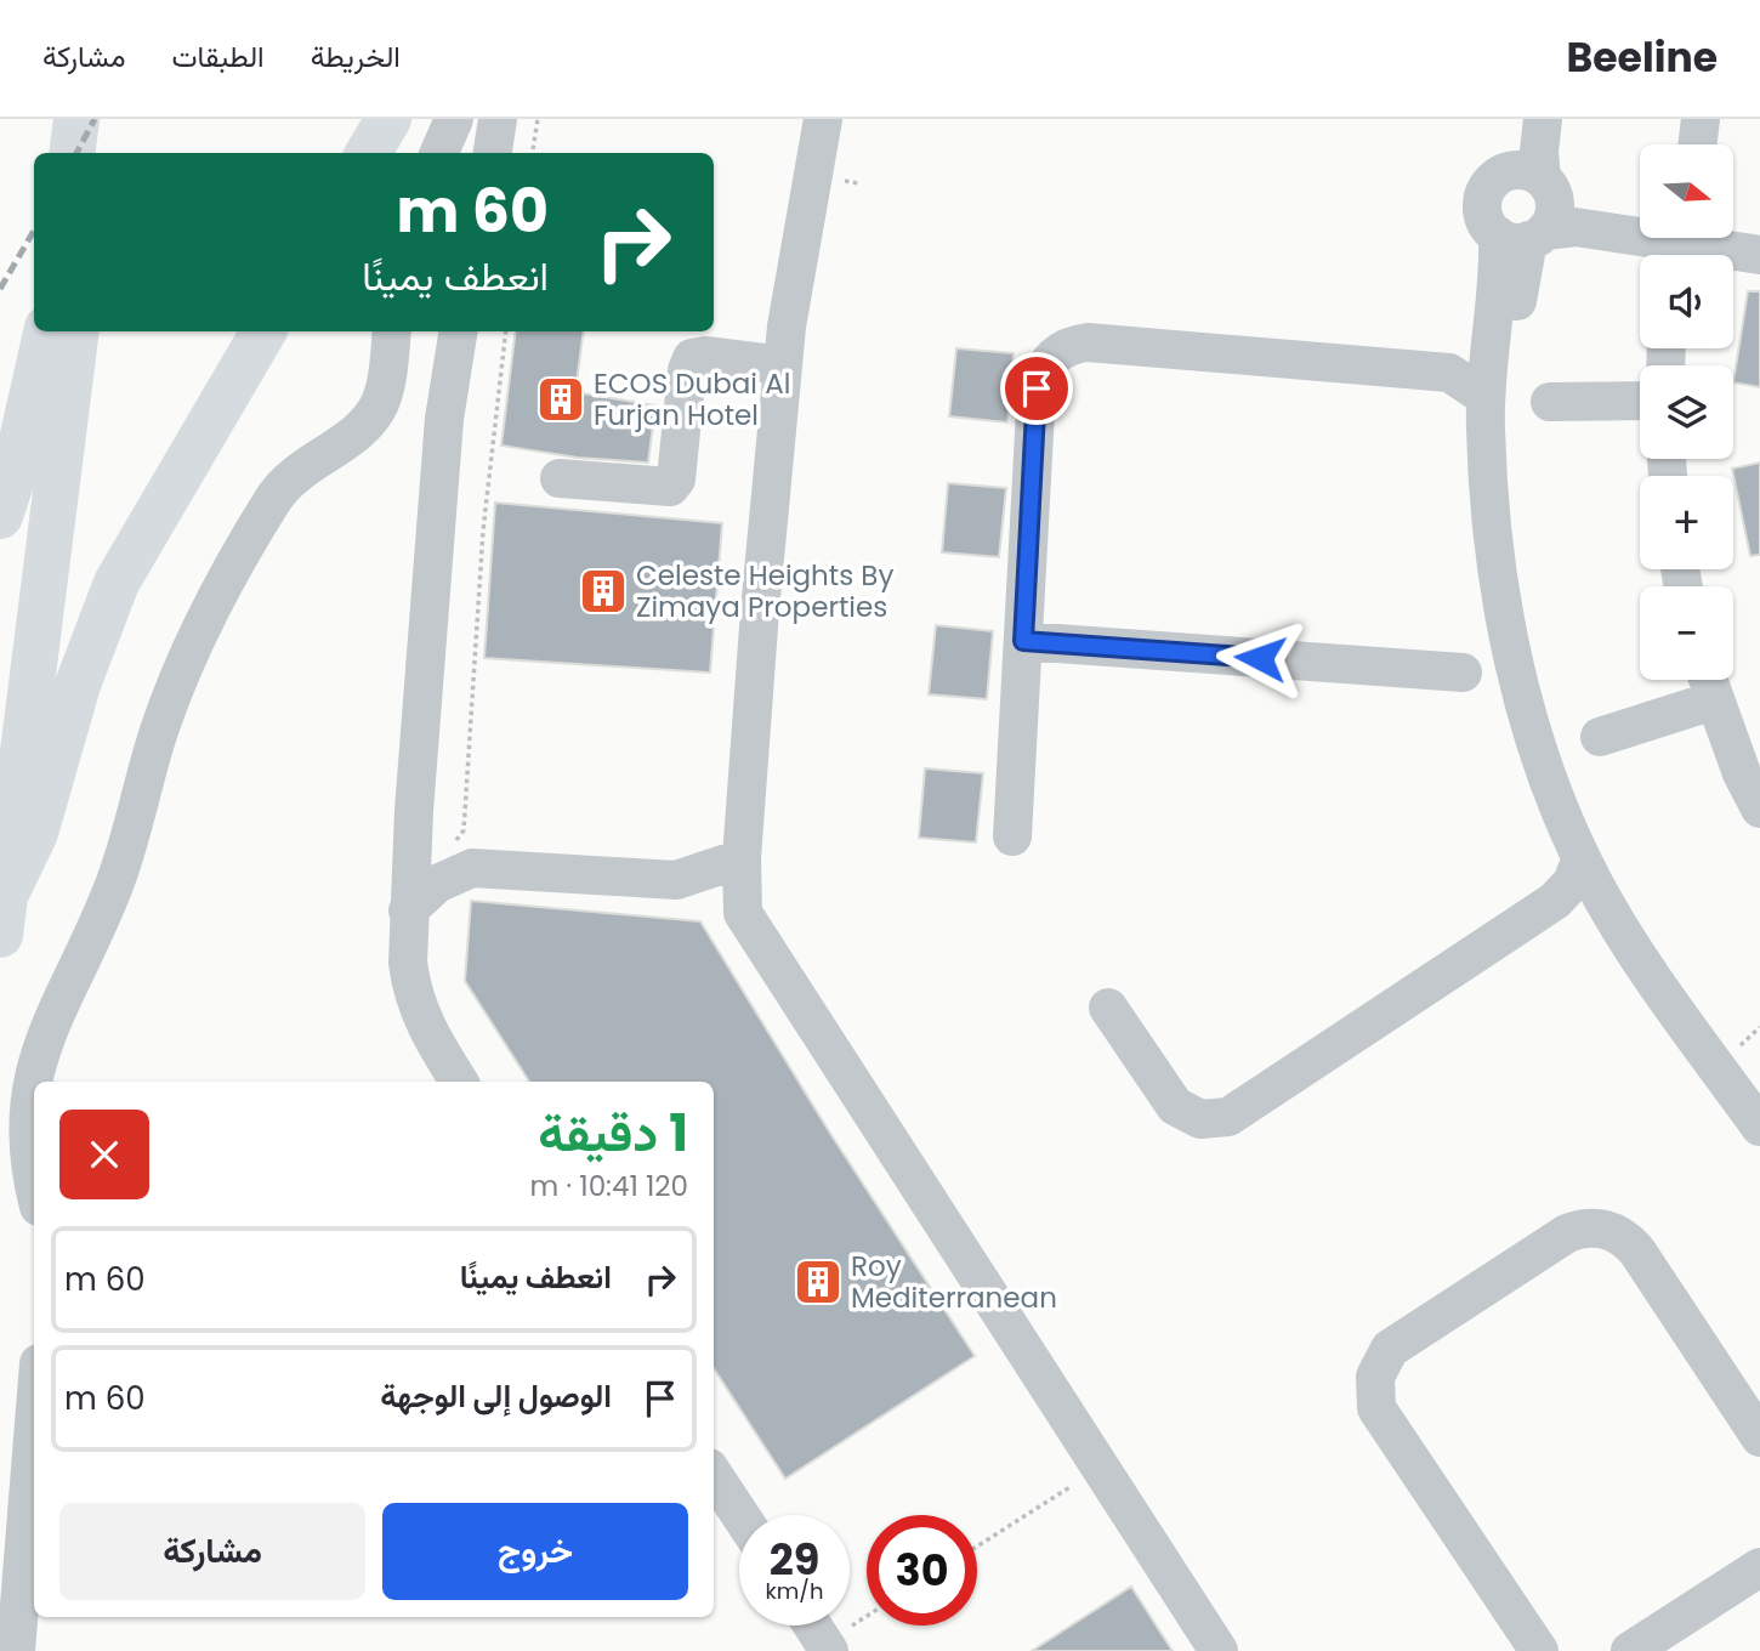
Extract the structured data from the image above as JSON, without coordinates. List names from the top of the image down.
{
  "places": {
    "building": ["ECOS Dubai Al Furjan Hotel", "Celeste Heights By Zimaya Properties", "Roy Mediterranean"]
  },
  "north": "right",
  "page": {
    "header": "Beeline",
    "nav": ["الخريطة", "الطبقات", "مشاركة"],
    "map_buttons": ["+", "−"],
    "turn": ["60 m", "انعطف يمينًا"],
    "heading": ["1 دقيقة", "120 m · 10:41"],
    "list": [
      {
        "name": "انعطف يمينًا",
        "value": "60 m"
      },
      {
        "name": "الوصول إلى الوجهة",
        "value": "60 m"
      }
    ],
    "buttons": ["خروج", "مشاركة"],
    "speed": "29 km/h",
    "limit": "30"
  }
}
